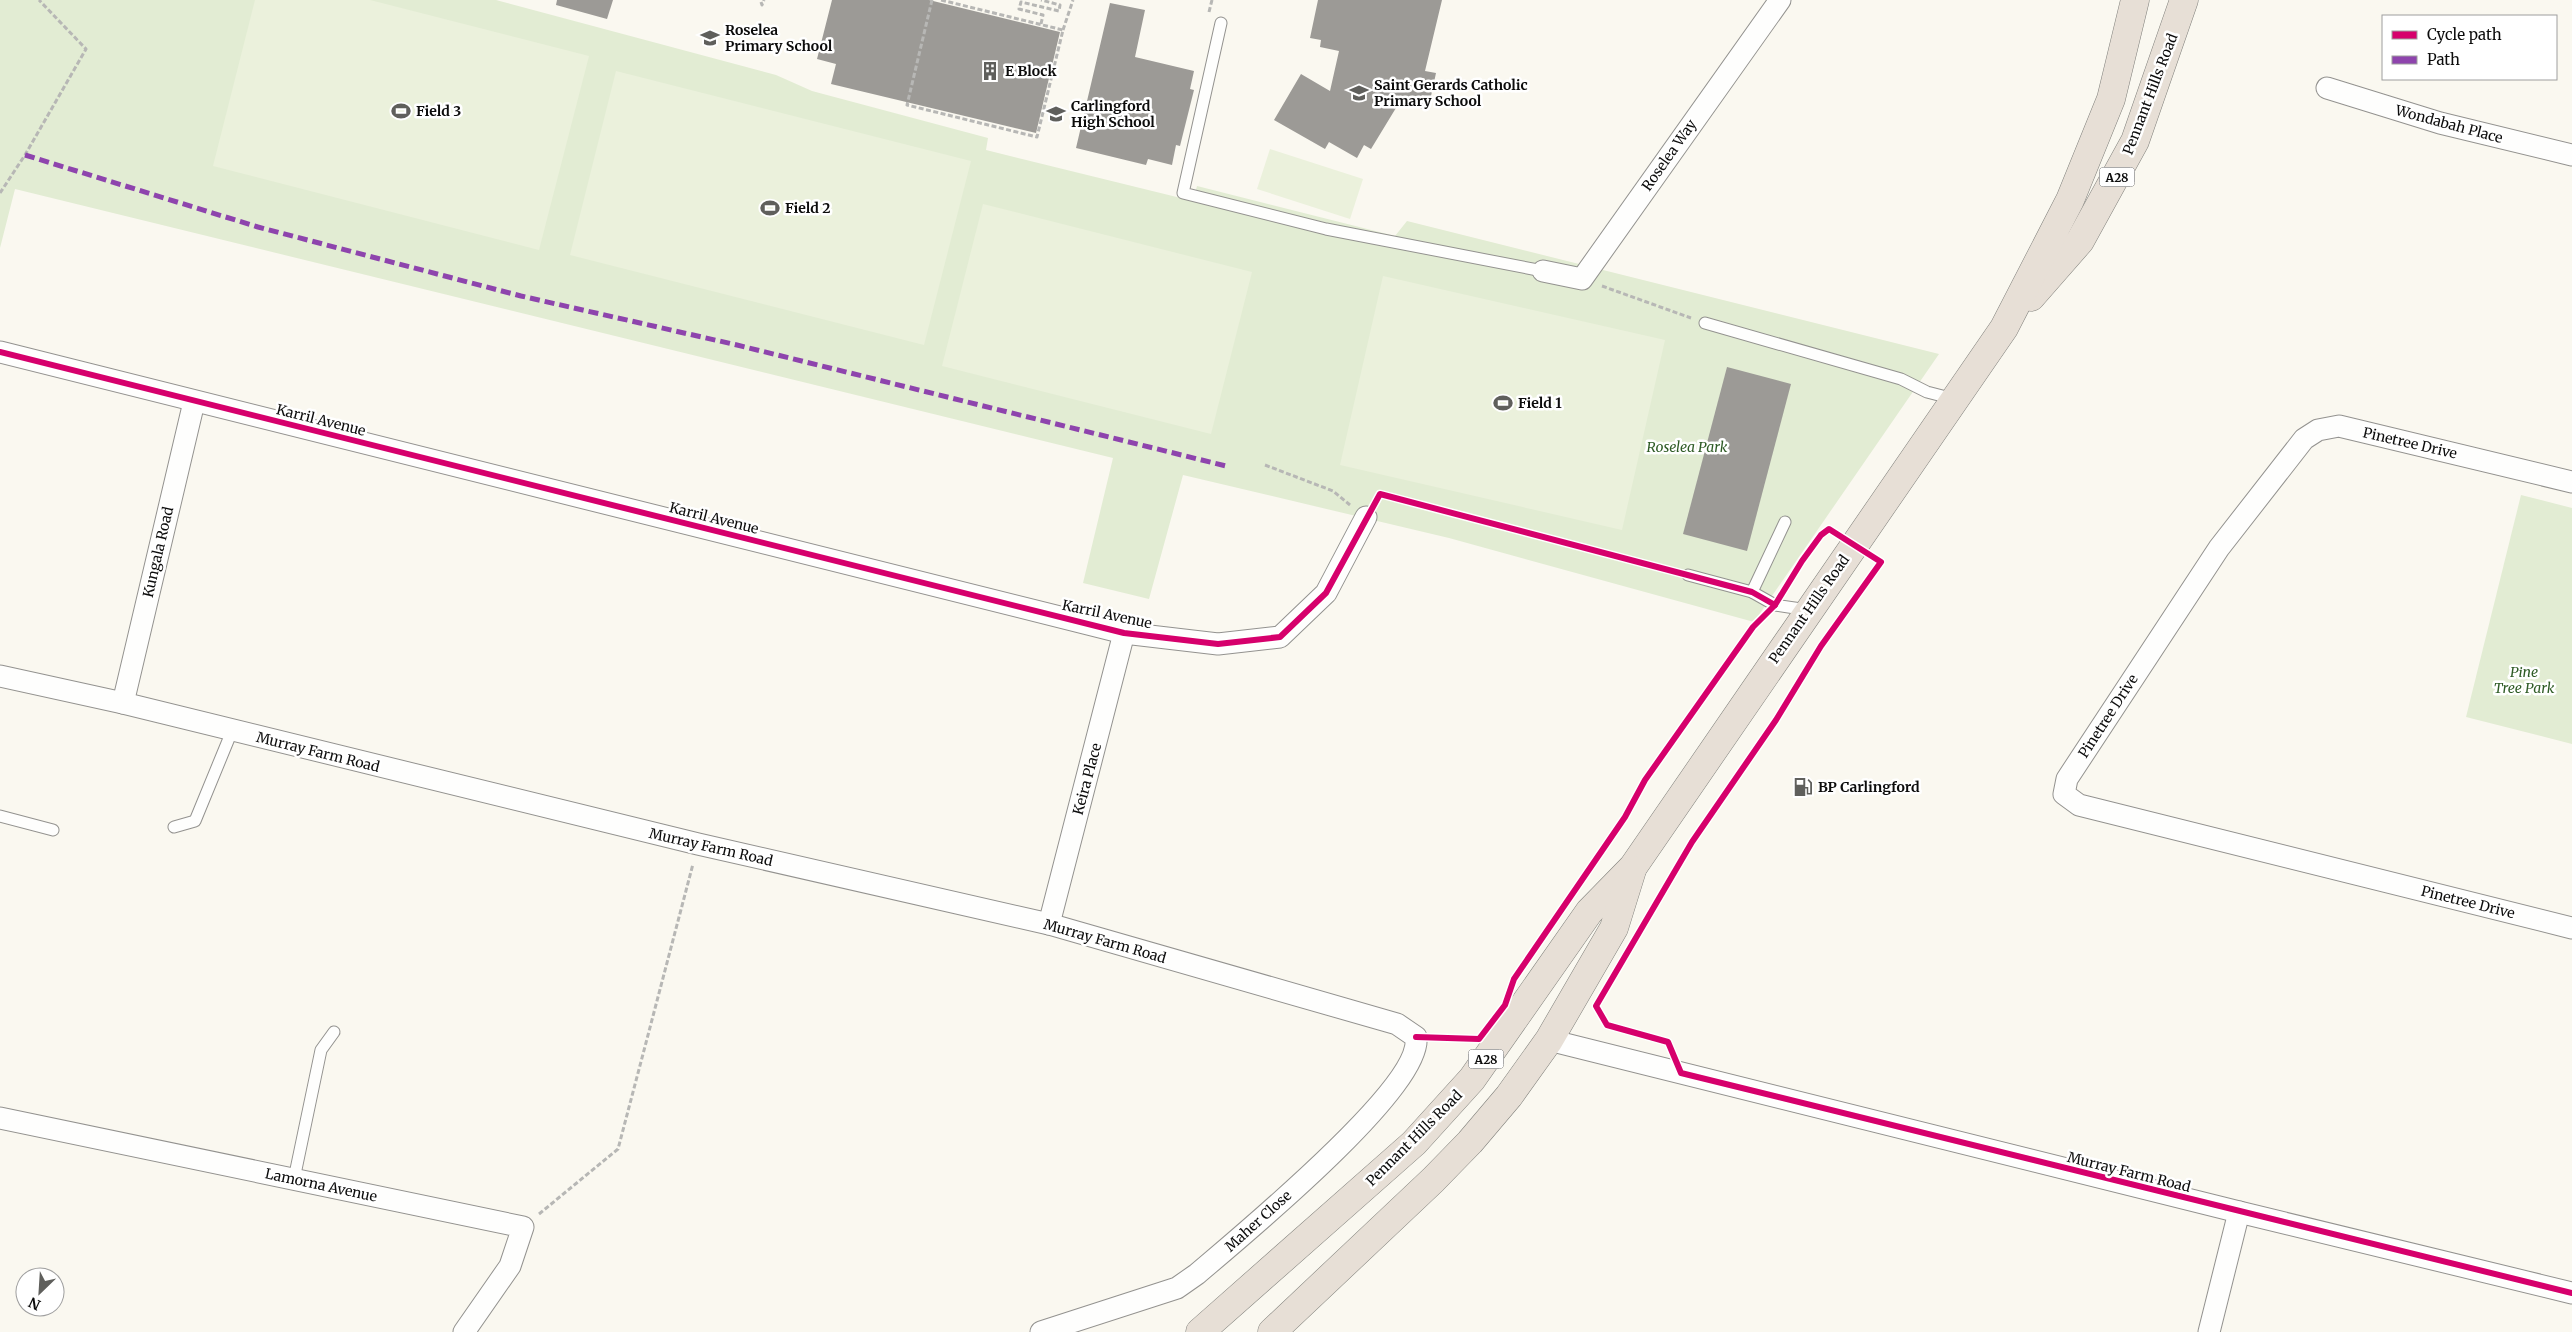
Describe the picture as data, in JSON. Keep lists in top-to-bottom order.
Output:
{
  "streets": {
    "highway": ["Pennant Hills Road", "A28"],
    "street": [
      "Wondabah Place",
      "Roselea Way",
      "Karril Avenue",
      "Pinetree Drive",
      "Kungala Road",
      "Murray Farm Road",
      "Keira Place",
      "Lamorna Avenue",
      "Maher Close"
    ]
  },
  "crossings": [
    ["Pennant Hills Road", "Murray Farm Road"],
    ["Karril Avenue", "Kungala Road"],
    ["Karril Avenue", "Keira Place"],
    ["Kungala Road", "Murray Farm Road"],
    ["Murray Farm Road", "Keira Place"],
    ["Murray Farm Road", "Maher Close"]
  ],
  "parks": ["Roselea Park", "Pine Tree Park"],
  "places": {
    "school or university": ["Roselea Primary School", "Saint Gerards Catholic Primary School", "Carlingford High School"],
    "building": ["E Block"],
    "sports": ["Field 3", "Field 2", "Field 1"],
    "fuel station": ["BP Carlingford"]
  },
  "legend": ["Cycle path", "Path"],
  "north": "bottom left"
}
